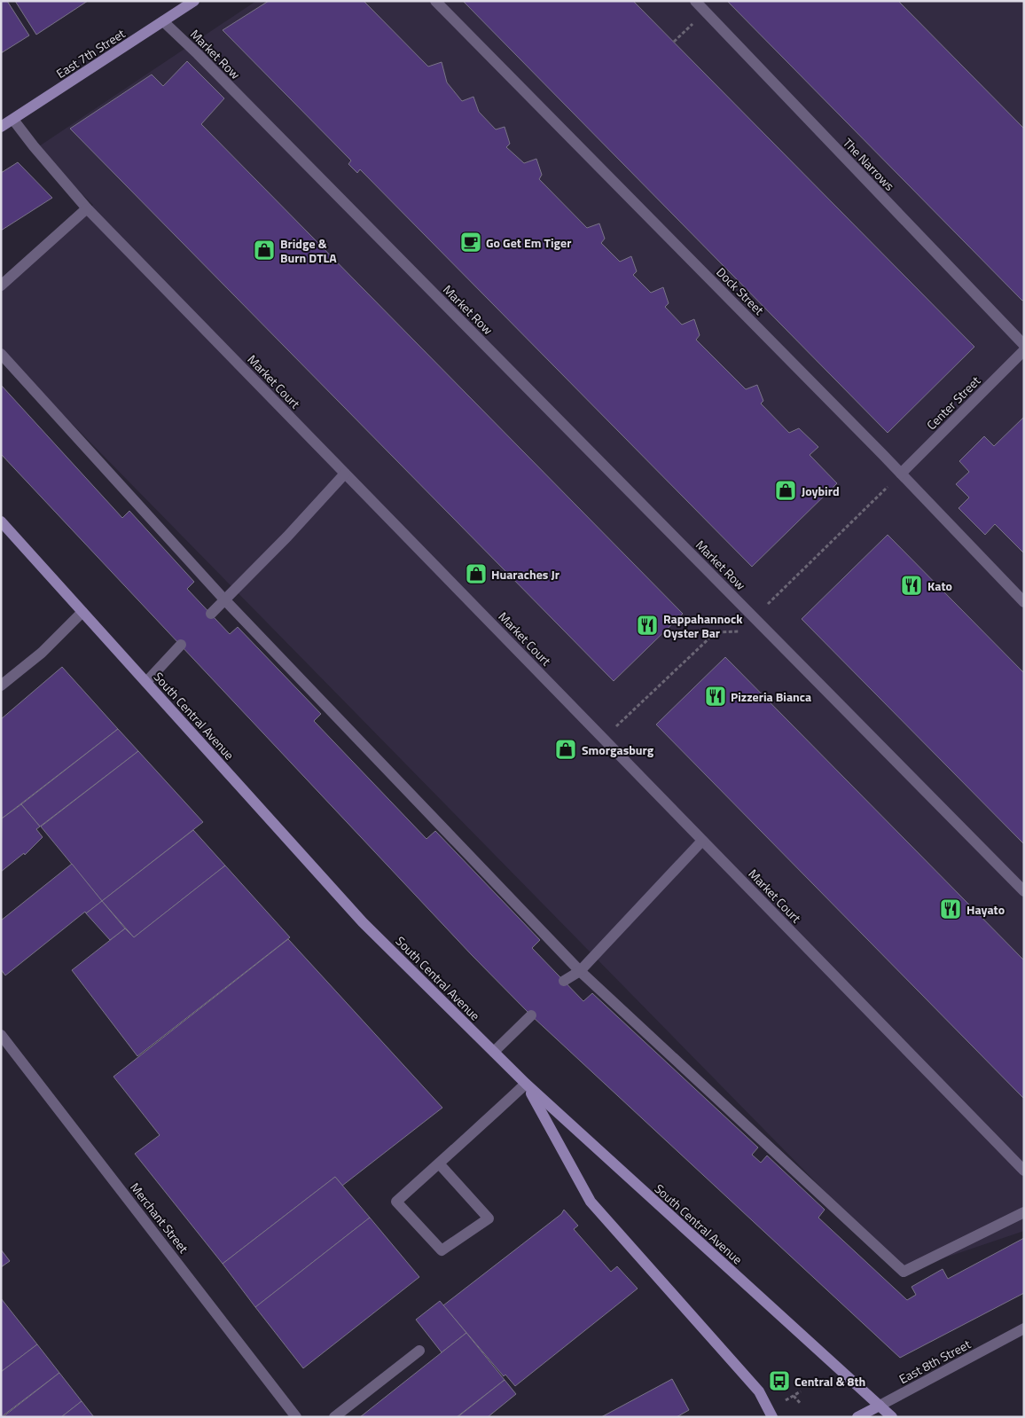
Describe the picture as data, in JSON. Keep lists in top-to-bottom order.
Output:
{
  "streets": {
    "main road": ["East 7th Street", "South Central Avenue", "East 8th Street"],
    "street": [
      "Market Row",
      "The Narrows",
      "Dock Street",
      "Market Court",
      "Center Street",
      "Merchant Street"
    ]
  },
  "crossings": [
    ["East 7th Street", "Market Row"],
    ["East 7th Street", "Market Court"],
    ["Dock Street", "Center Street"],
    ["South Central Avenue", "East 8th Street"]
  ],
  "places": {
    "cafe": ["Go Get Em Tiger"],
    "shop": [
      "Bridge & Burn DTLA",
      "Joybird",
      "Huaraches Jr",
      "Smorgasburg"
    ],
    "restaurant": [
      "Kato",
      "Rappahannock Oyster Bar",
      "Pizzeria Bianca",
      "Hayato"
    ],
    "bus stop": ["Central & 8th"]
  }
}
